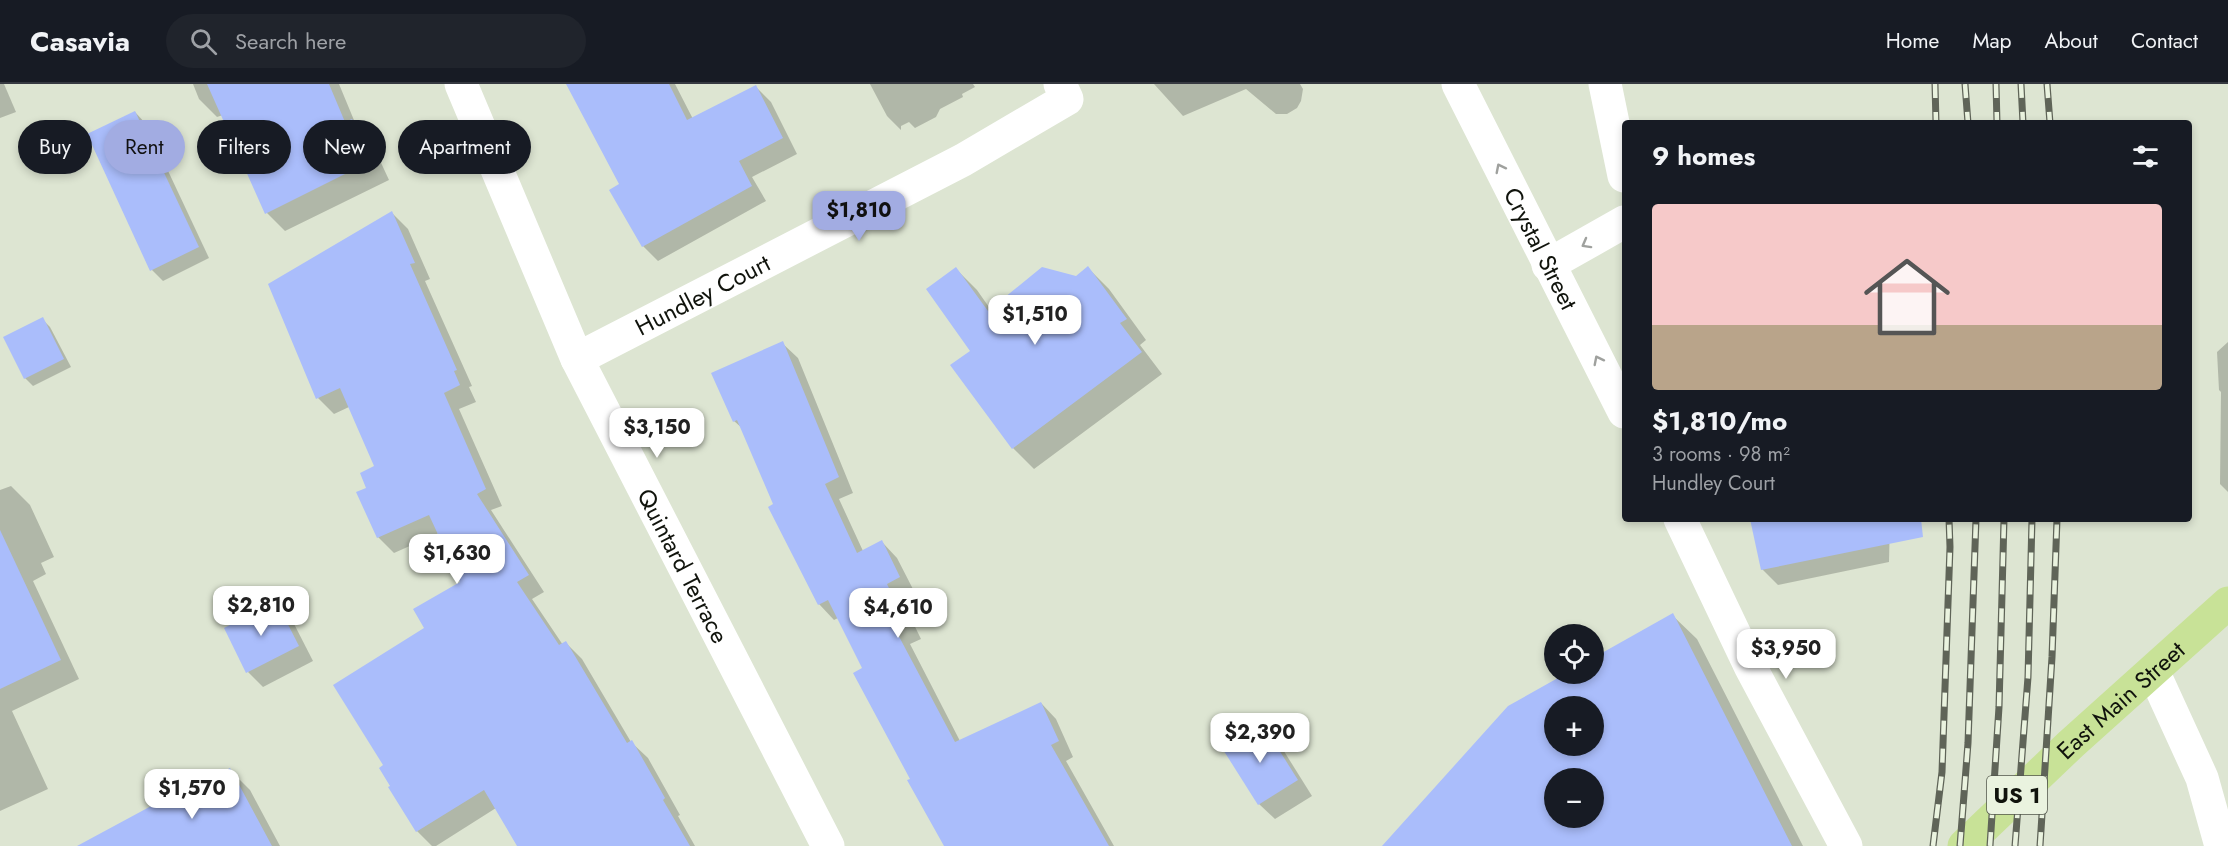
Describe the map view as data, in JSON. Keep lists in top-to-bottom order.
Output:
{
  "streets": {
    "main road": ["East Main Street", "US 1"],
    "street": ["Crystal Street", "Hundley Court", "Quintard Terrace"]
  },
  "crossings": [
    ["Hundley Court", "Quintard Terrace"]
  ],
  "one_way": ["Crystal Street"],
  "page": {
    "header": "Casavia",
    "search": "Search here",
    "nav": [
      "Home",
      "Map",
      "About",
      "Contact"
    ],
    "chip": [
      "Buy",
      "Rent",
      "Filters",
      "New",
      "Apartment"
    ],
    "heading": "9 homes",
    "price": [
      "$1,810",
      "$1,510",
      "$3,150",
      "$1,630",
      "$2,810",
      "$4,610",
      "$3,950",
      "$2,390",
      "$1,570"
    ],
    "list": [
      {
        "name": "$1,810/mo",
        "note": "3 rooms · 98 m² · Hundley Court"
      }
    ],
    "map_buttons": ["+", "−"]
  }
}
